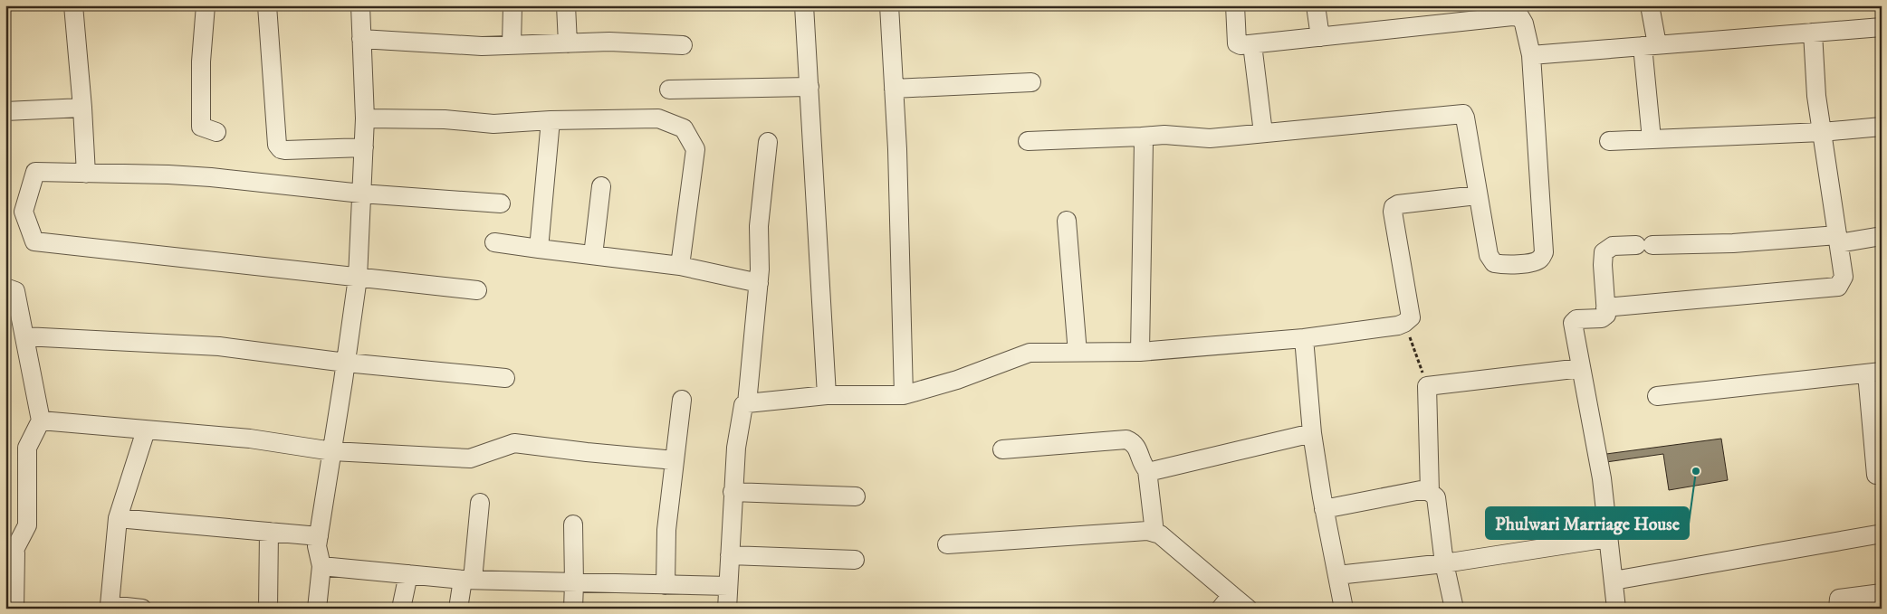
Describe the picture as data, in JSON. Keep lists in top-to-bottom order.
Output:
{
  "places": ["Phulwari Marriage House"]
}
